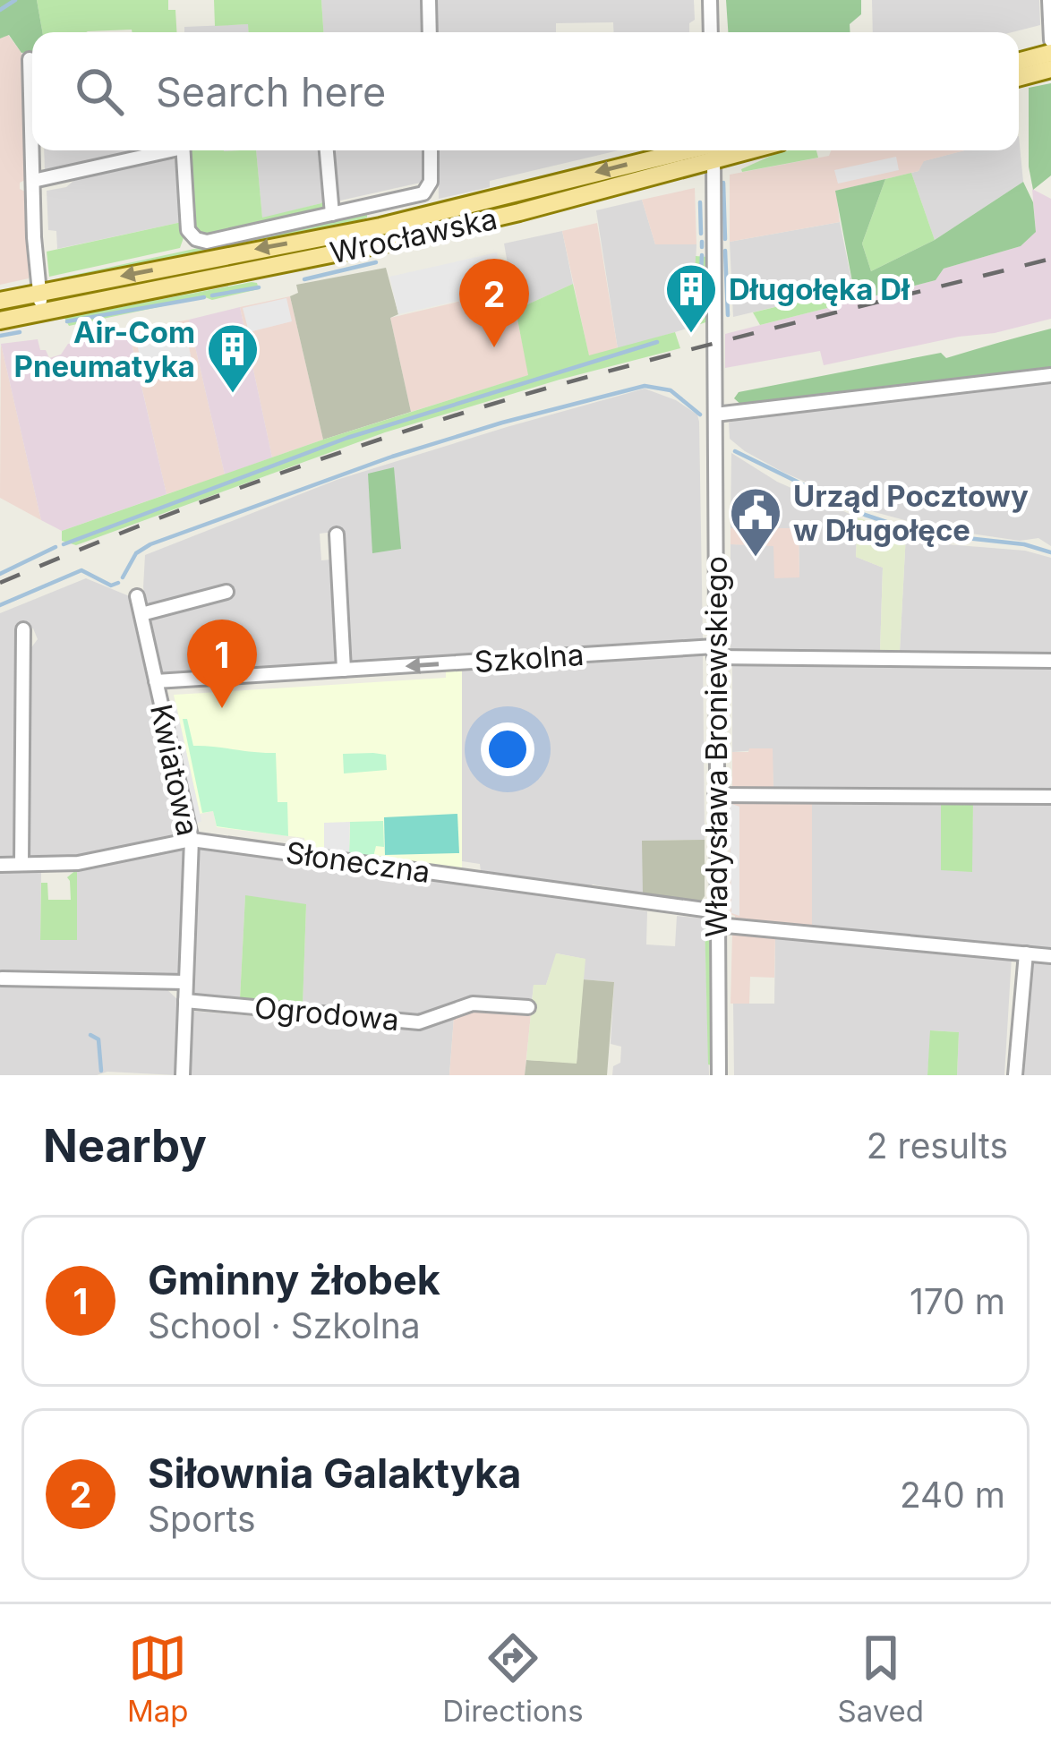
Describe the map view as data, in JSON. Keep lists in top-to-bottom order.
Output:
{
  "streets": {
    "main road": ["Wrocławska"],
    "street": [
      "Szkolna",
      "Władysława Broniewskiego",
      "Kwiatowa",
      "Słoneczna",
      "Ogrodowa"
    ]
  },
  "crossings": [
    ["Szkolna", "Władysława Broniewskiego"],
    ["Szkolna", "Kwiatowa"],
    ["Władysława Broniewskiego", "Słoneczna"],
    ["Kwiatowa", "Słoneczna"],
    ["Kwiatowa", "Ogrodowa"]
  ],
  "one_way": ["Szkolna"],
  "places": {
    "building": ["Długołęka Dł", "Air-Com Pneumatyka"],
    "public building": ["Urząd Pocztowy w Długołęce"]
  },
  "page": {
    "search": "Search here",
    "pins": ["2", "1"],
    "heading": ["Nearby", "2 results"],
    "list": [
      {
        "mark": "1",
        "name": "Gminny żłobek",
        "note": "School · Szkolna",
        "value": "170 m"
      },
      {
        "mark": "2",
        "name": "Siłownia Galaktyka",
        "note": "Sports",
        "value": "240 m"
      }
    ],
    "nav": ["Map", "Directions", "Saved"]
  }
}
